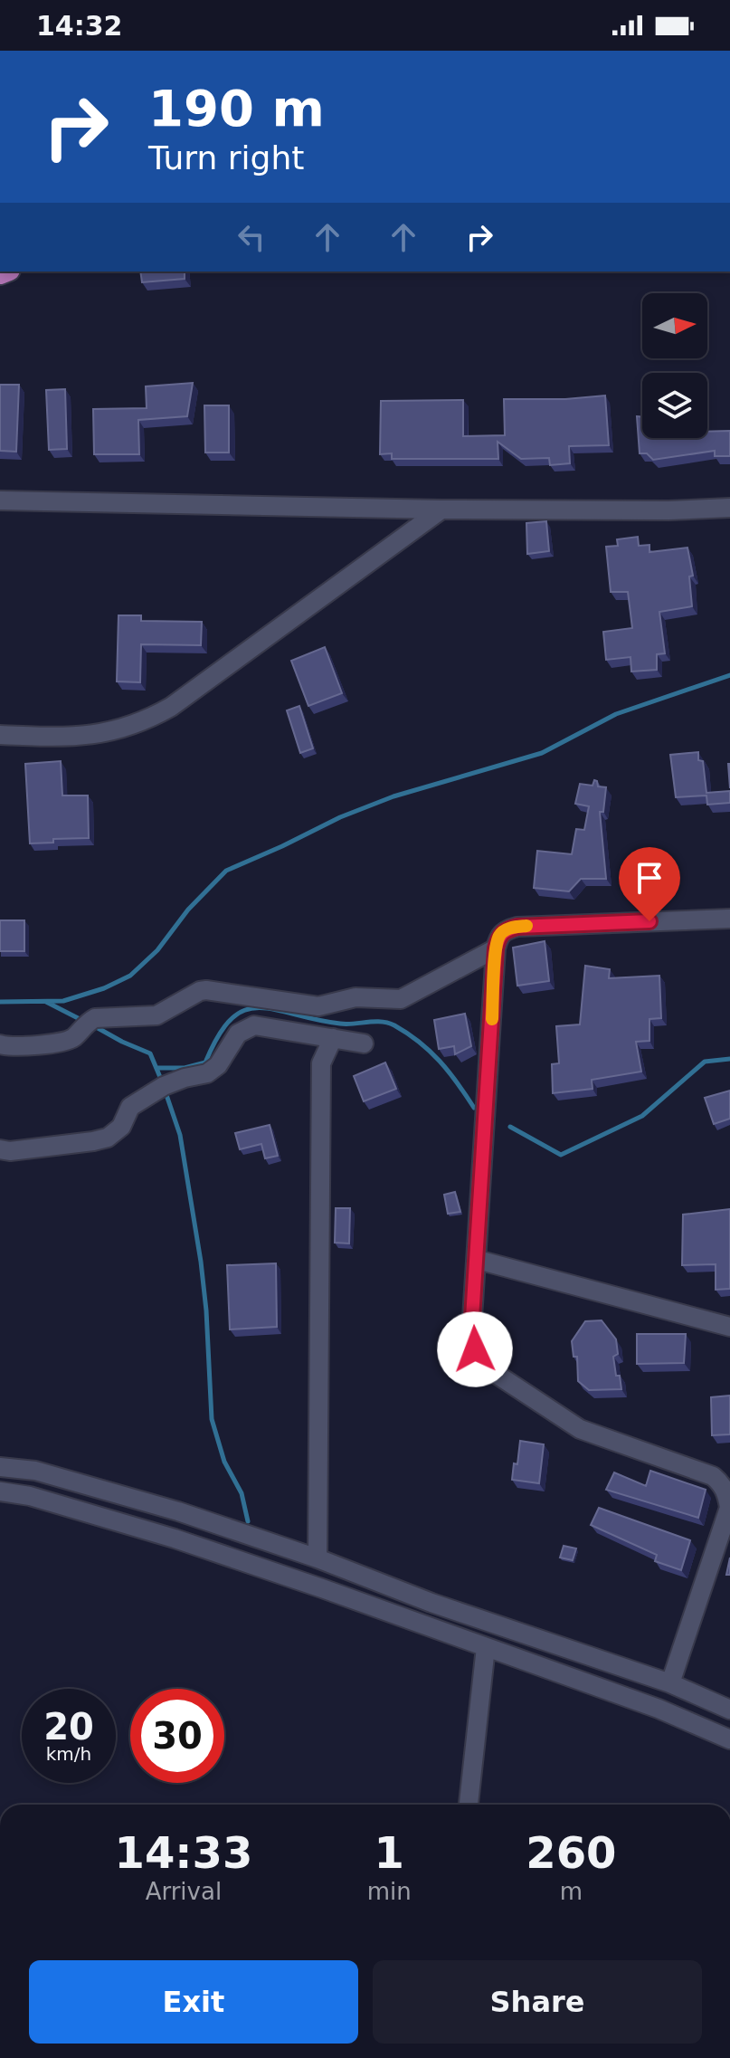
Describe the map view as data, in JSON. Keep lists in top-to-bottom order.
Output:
{
  "north": "right",
  "page": {
    "status": "14:32",
    "turn": ["190 m", "Turn right"],
    "speed": "20 km/h",
    "limit": "30",
    "eta": [
      "14:33",
      "Arrival",
      "1",
      "min",
      "260",
      "m"
    ],
    "buttons": ["Exit", "Share"]
  }
}
